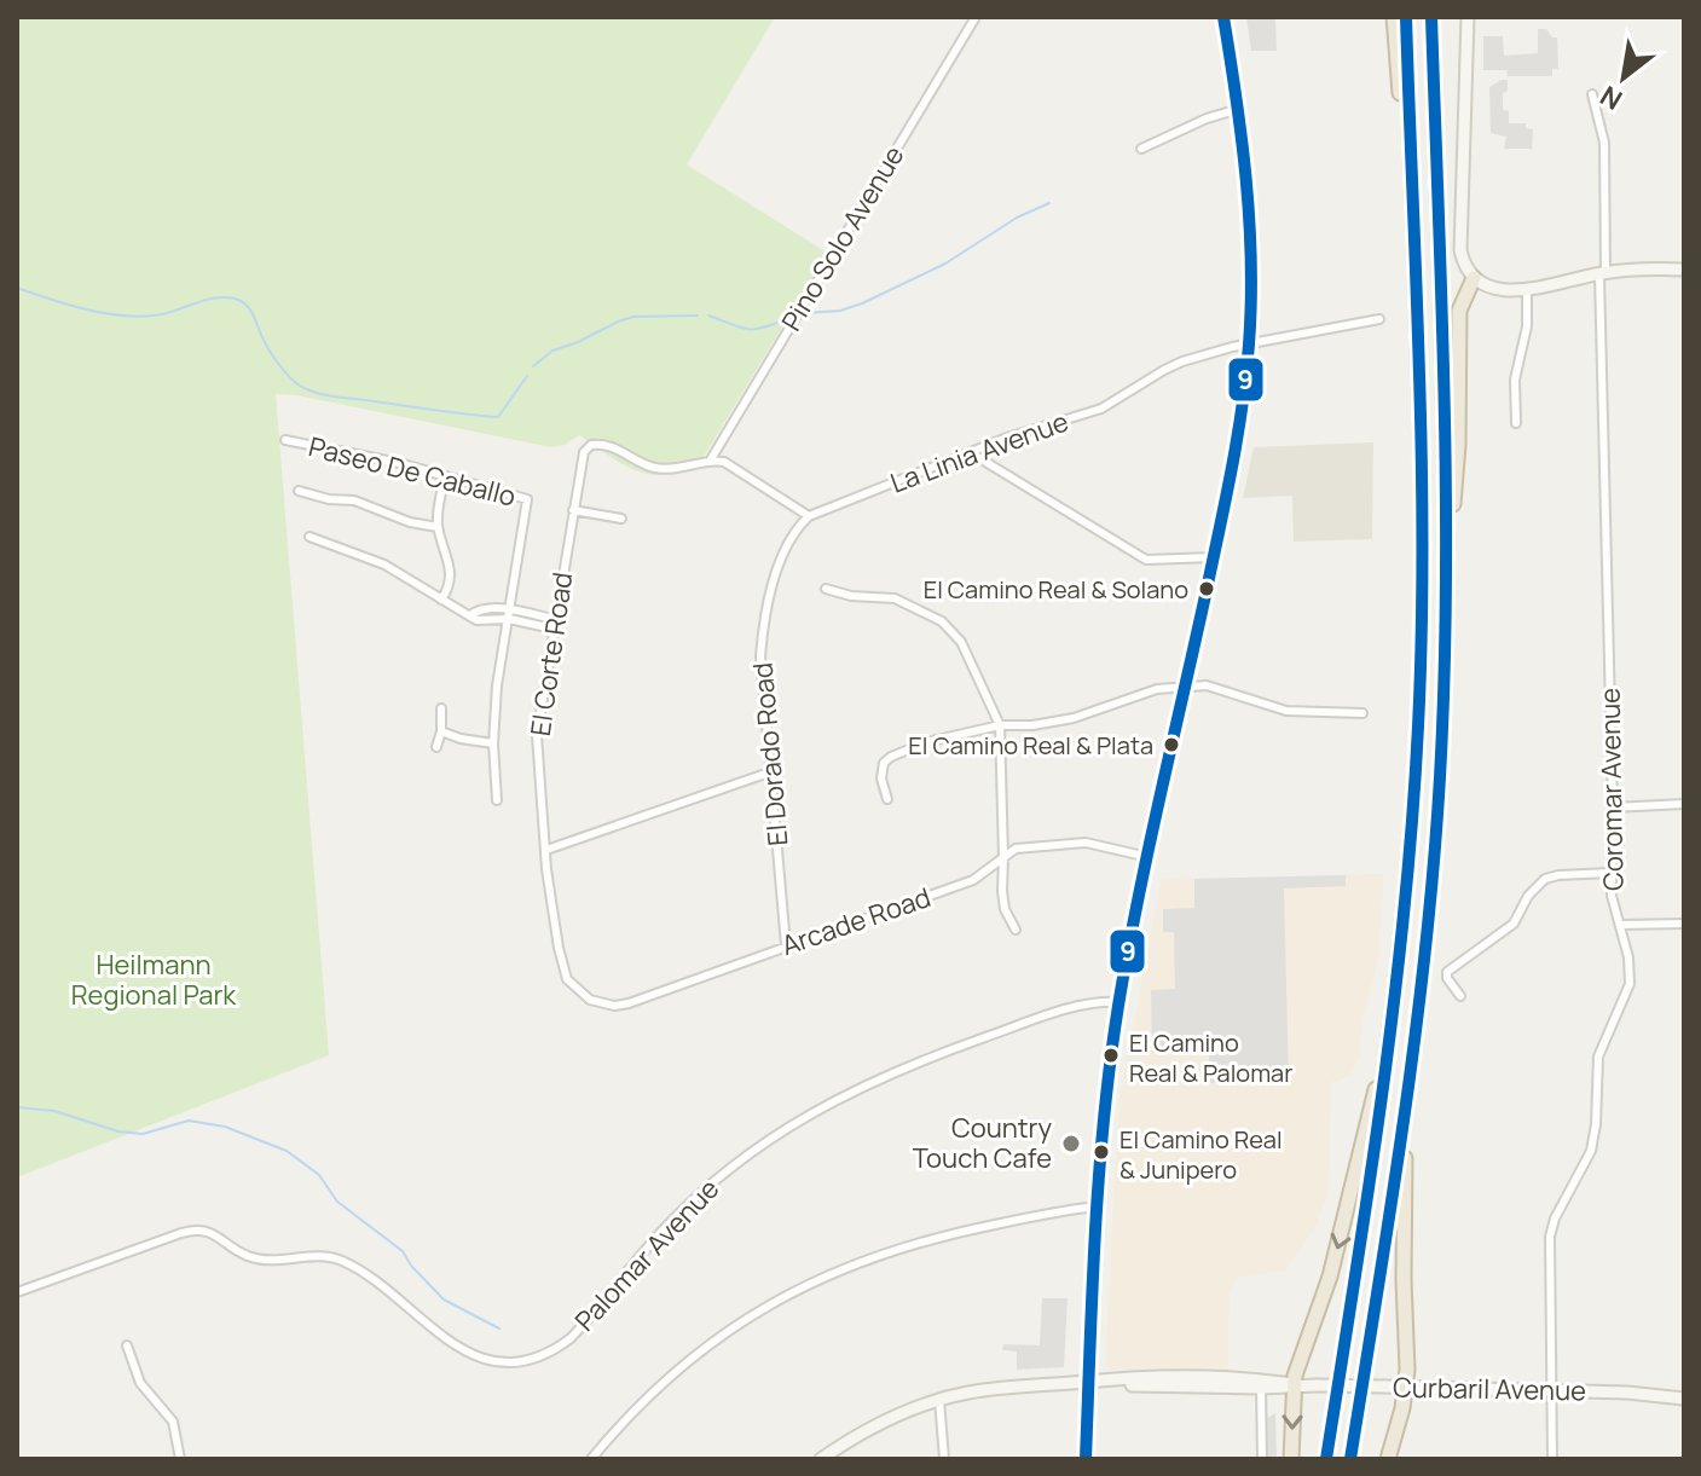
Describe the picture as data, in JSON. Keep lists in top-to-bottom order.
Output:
{
  "streets": {
    "main road": ["Curbaril Avenue"],
    "street": [
      "Pino Solo Avenue",
      "La Linia Avenue",
      "Paseo De Caballo",
      "El Corte Road",
      "El Dorado Road",
      "Coromar Avenue",
      "Arcade Road",
      "Palomar Avenue"
    ]
  },
  "crossings": [
    ["Pino Solo Avenue", "El Corte Road"],
    ["La Linia Avenue", "El Dorado Road"],
    ["El Corte Road", "Arcade Road"],
    ["El Dorado Road", "Arcade Road"],
    ["Coromar Avenue", "Curbaril Avenue"]
  ],
  "parks": ["Heilmann Regional Park"],
  "places": [
    "El Camino Real & Solano",
    "El Camino Real & Plata",
    "El Camino Real & Palomar",
    "Country Touch Cafe",
    "El Camino Real & Junipero"
  ],
  "lines": ["transit line 9"],
  "north": "bottom left"
}
